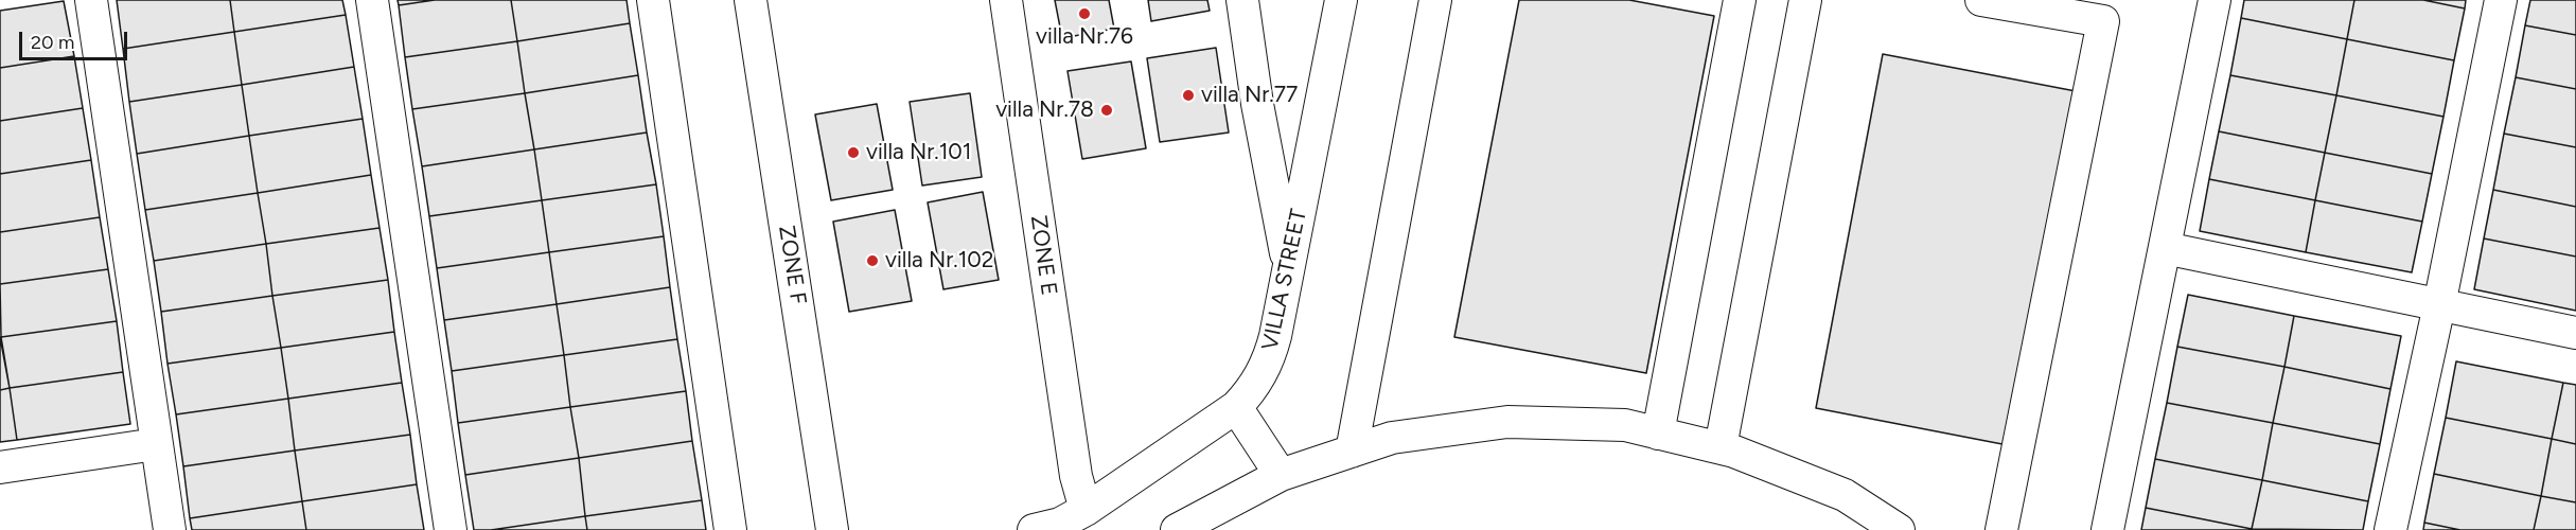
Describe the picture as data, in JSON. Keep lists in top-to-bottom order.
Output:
{
  "streets": {
    "street": ["ZONE E", "ZONE F", "VILLA STREET"]
  },
  "crossings": [
    ["ZONE E", "VILLA STREET"]
  ],
  "places": [
    "villa Nr.76",
    "villa Nr.77",
    "villa Nr.78",
    "villa Nr.101",
    "villa Nr.102"
  ],
  "scale_bar": "20 m"
}
